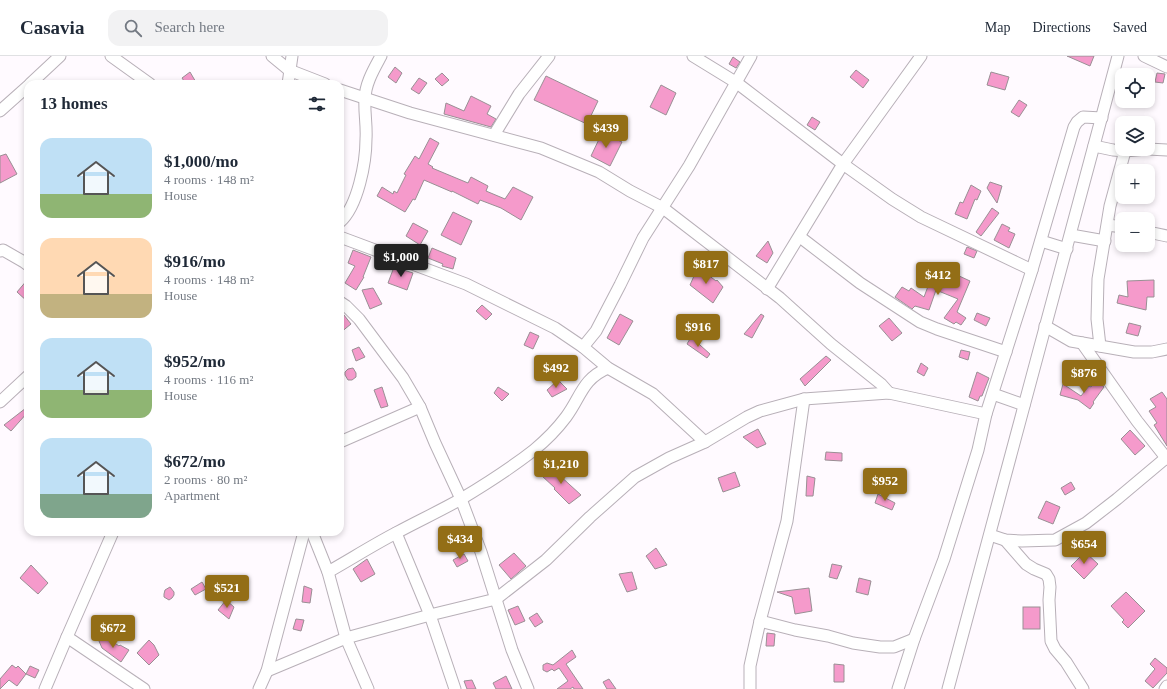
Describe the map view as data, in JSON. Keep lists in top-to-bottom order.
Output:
{
  "page": {
    "header": "Casavia",
    "search": "Search here",
    "nav": ["Map", "Directions", "Saved"],
    "map_buttons": ["+", "−"],
    "heading": "13 homes",
    "price": [
      "$439",
      "$1,000",
      "$817",
      "$412",
      "$916",
      "$492",
      "$876",
      "$1,210",
      "$952",
      "$434",
      "$654",
      "$521",
      "$672"
    ],
    "list": [
      {
        "name": "$1,000/mo",
        "note": "4 rooms · 148 m² · House"
      },
      {
        "name": "$916/mo",
        "note": "4 rooms · 148 m² · House"
      },
      {
        "name": "$952/mo",
        "note": "4 rooms · 116 m² · House"
      },
      {
        "name": "$672/mo",
        "note": "2 rooms · 80 m² · Apartment"
      }
    ]
  }
}
